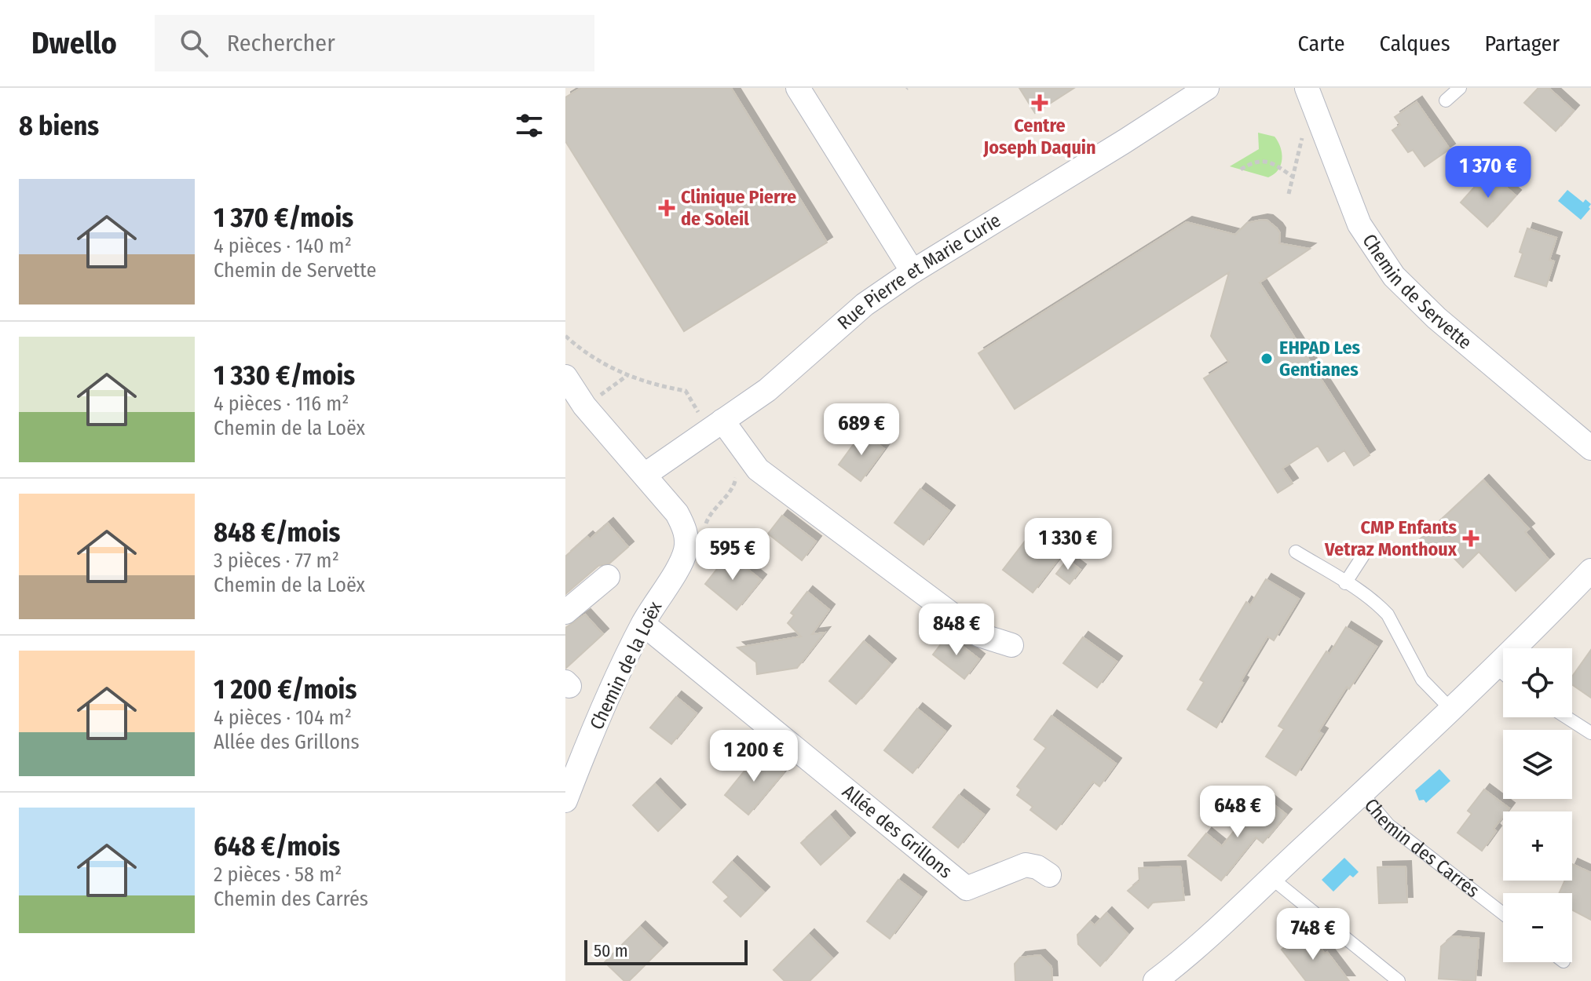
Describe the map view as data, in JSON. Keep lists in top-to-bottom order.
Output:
{
  "streets": {
    "street": [
      "Rue Pierre et Marie Curie",
      "Chemin de Servette",
      "Chemin de la Loëx",
      "Allée des Grillons",
      "Chemin des Carrés"
    ]
  },
  "crossings": [
    ["Rue Pierre et Marie Curie", "Chemin de la Loëx"],
    ["Chemin de la Loëx", "Allée des Grillons"]
  ],
  "places": {
    "health": ["Centre Joseph Daquin", "Clinique Pierre de Soleil", "CMP Enfants Vetraz Monthoux"],
    "other": ["EHPAD Les Gentianes"]
  },
  "scale_bar": "50 m",
  "page": {
    "header": "Dwello",
    "search": "Rechercher",
    "nav": ["Carte", "Calques", "Partager"],
    "heading": "8 biens",
    "price": [
      "1 370 €",
      "689 €",
      "1 330 €",
      "595 €",
      "848 €",
      "1 200 €",
      "648 €",
      "748 €"
    ],
    "list": [
      {
        "name": "1 370 €/mois",
        "note": "4 pièces · 140 m² · Chemin de Servette"
      },
      {
        "name": "1 330 €/mois",
        "note": "4 pièces · 116 m² · Chemin de la Loëx"
      },
      {
        "name": "848 €/mois",
        "note": "3 pièces · 77 m² · Chemin de la Loëx"
      },
      {
        "name": "1 200 €/mois",
        "note": "4 pièces · 104 m² · Allée des Grillons"
      },
      {
        "name": "648 €/mois",
        "note": "2 pièces · 58 m² · Chemin des Carrés"
      }
    ],
    "map_buttons": ["+", "−"],
    "scale": "50 m"
  }
}
